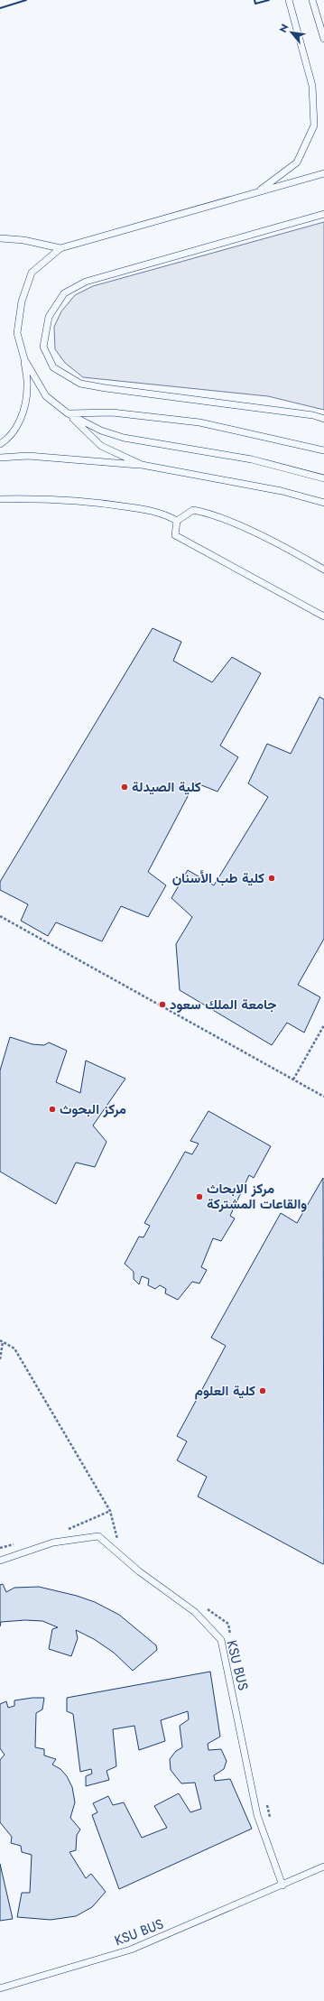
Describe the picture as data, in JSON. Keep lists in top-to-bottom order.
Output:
{
  "streets": {
    "lane": ["KSU BUS"]
  },
  "places": [
    "كلية الصيدلة",
    "كلية طب الأسنان",
    "جامعة الملك سعود",
    "مركز البحوث",
    "مركز الابحاث والقاعات المشتركة",
    "كلية العلوم"
  ],
  "north": "top left"
}
